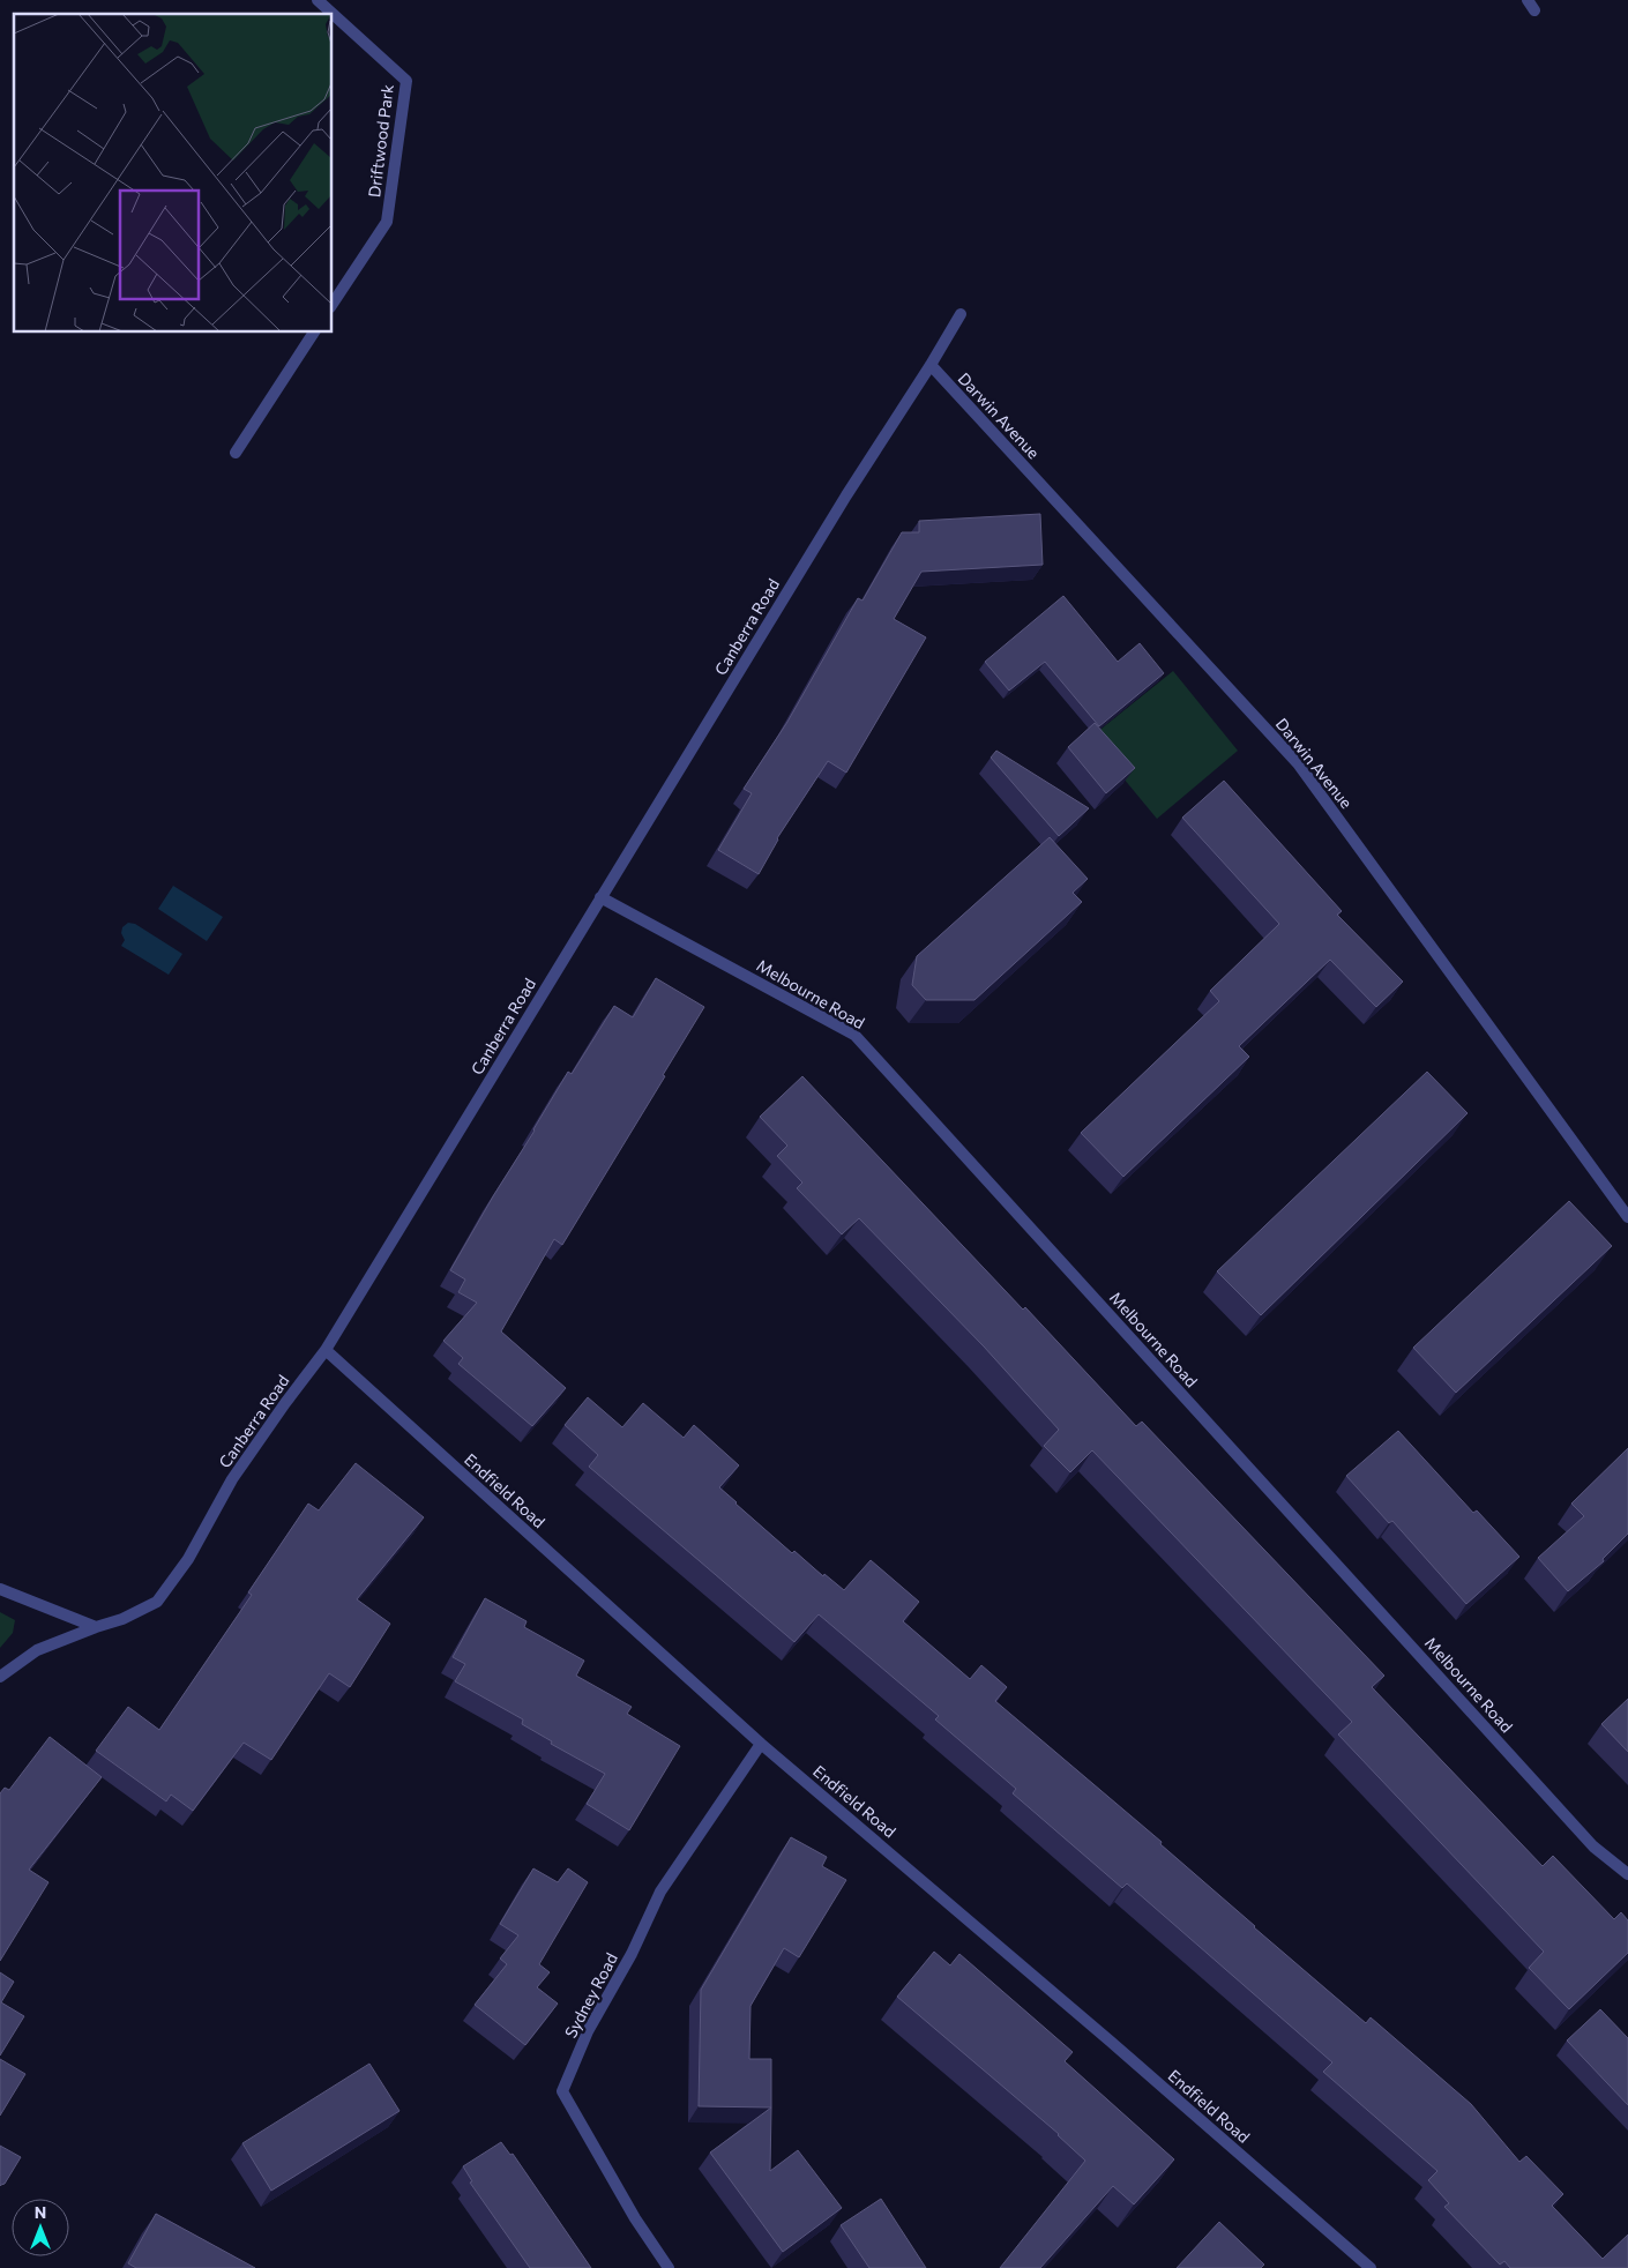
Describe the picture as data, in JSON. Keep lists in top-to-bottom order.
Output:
{
  "streets": {
    "street": [
      "Driftwood Park",
      "Darwin Avenue",
      "Canberra Road",
      "Melbourne Road",
      "Endfield Road",
      "Sydney Road"
    ]
  },
  "crossings": [
    ["Darwin Avenue", "Canberra Road"],
    ["Canberra Road", "Melbourne Road"],
    ["Canberra Road", "Endfield Road"],
    ["Endfield Road", "Sydney Road"]
  ],
  "north": "top"
}
